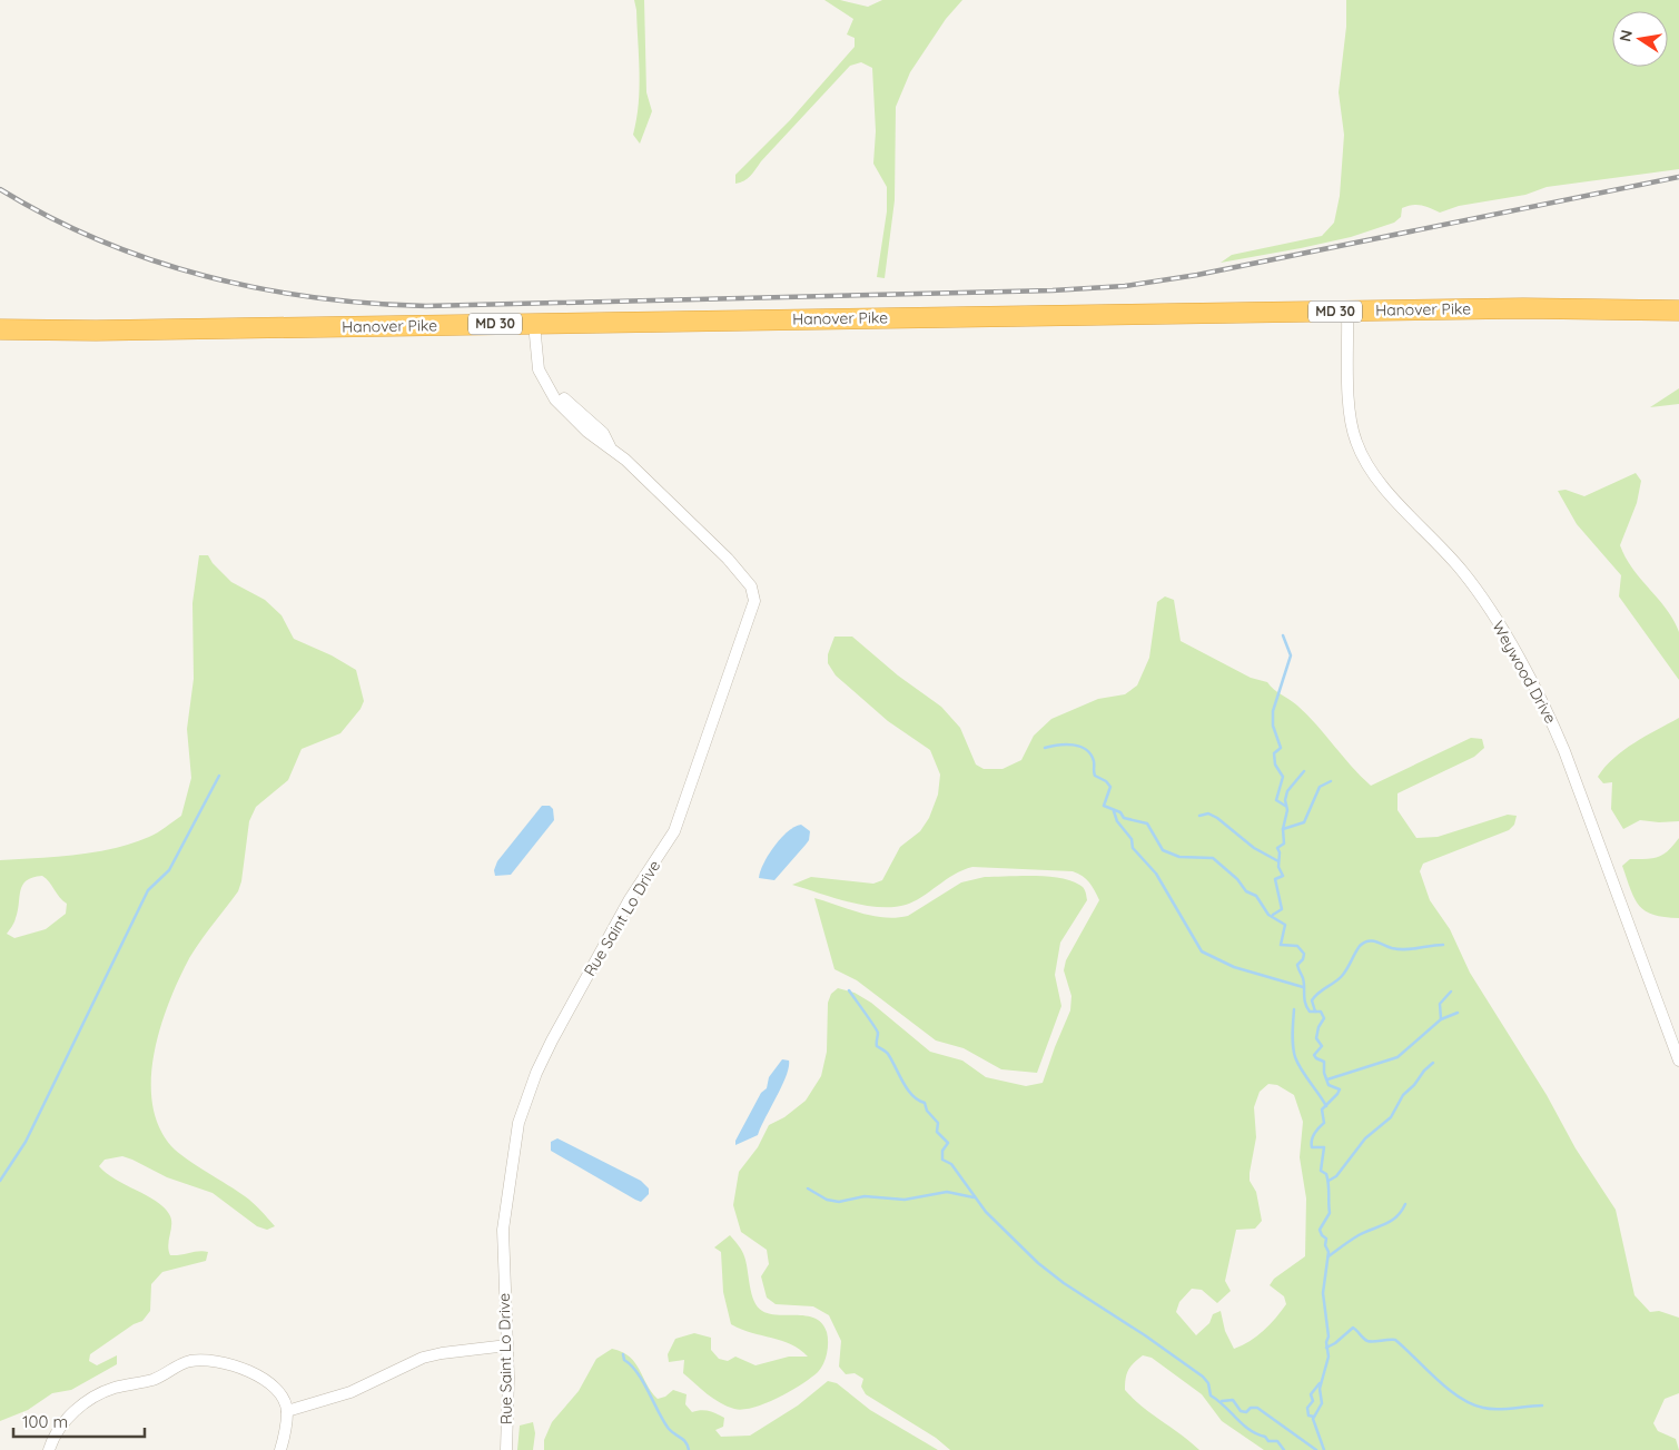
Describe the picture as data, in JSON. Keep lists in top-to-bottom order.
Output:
{
  "streets": {
    "highway": ["Hanover Pike", "MD 30"],
    "street": ["Weywood Drive", "Rue Saint Lo Drive"]
  },
  "crossings": [
    ["Hanover Pike", "Weywood Drive"],
    ["Hanover Pike", "Rue Saint Lo Drive"]
  ],
  "scale_bar": "100 m",
  "north": "left"
}
